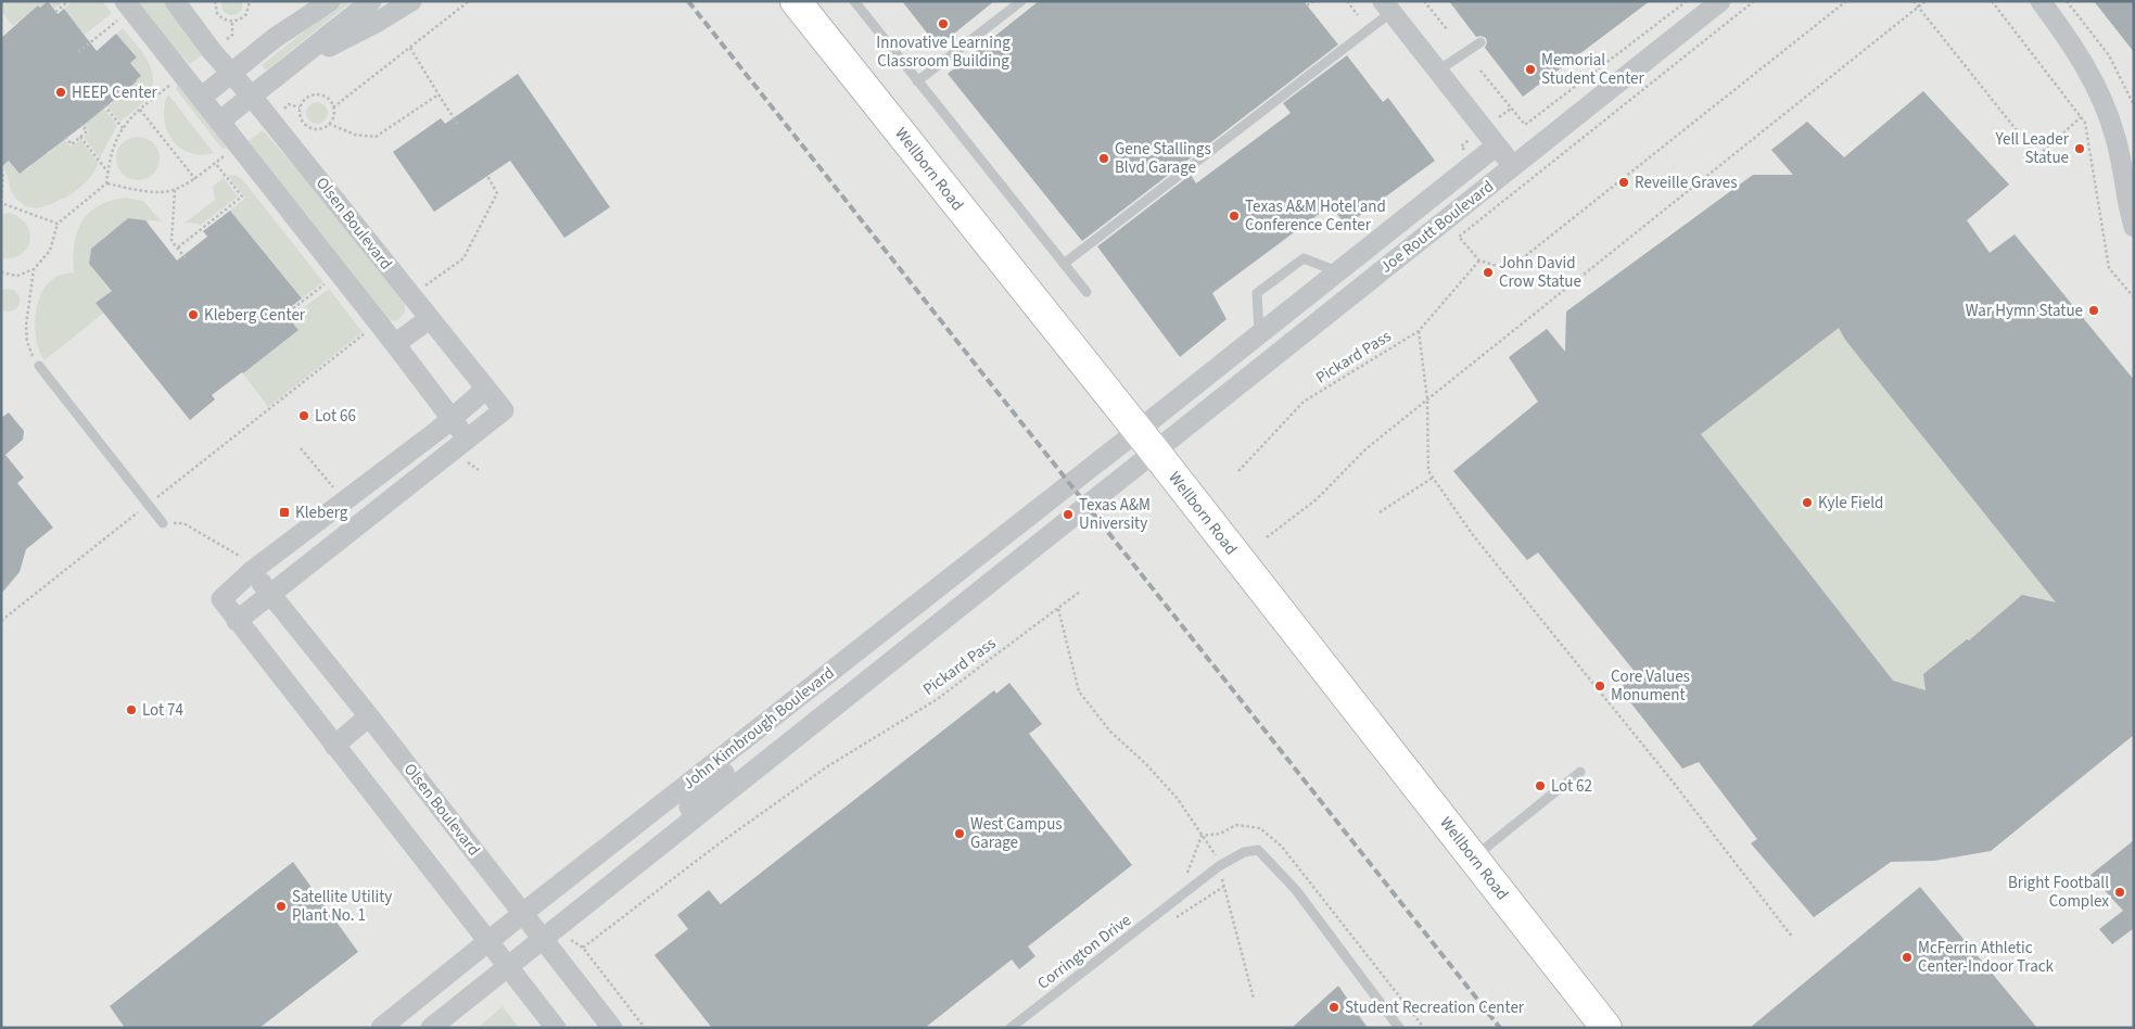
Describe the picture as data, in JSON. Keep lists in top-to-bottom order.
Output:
{
  "streets": {
    "main road": ["Wellborn Road"],
    "street": ["Olsen Boulevard", "Joe Routt Boulevard", "John Kimbrough Boulevard"],
    "lane": ["Corrington Drive"],
    "path": ["Pickard Pass"]
  },
  "crossings": [
    ["Wellborn Road", "Joe Routt Boulevard"],
    ["Wellborn Road", "John Kimbrough Boulevard"],
    ["Olsen Boulevard", "John Kimbrough Boulevard"],
    ["Joe Routt Boulevard", "John Kimbrough Boulevard"]
  ],
  "places": {
    "other": [
      "Innovative Learning Classroom Building",
      "Memorial Student Center",
      "HEEP Center",
      "Yell Leader Statue",
      "Gene Stallings Blvd Garage",
      "Reveille Graves",
      "Texas A&M Hotel and Conference Center",
      "John David Crow Statue",
      "War Hymn Statue",
      "Kleberg Center",
      "Lot 66",
      "Kyle Field",
      "Texas A&M University",
      "Core Values Monument",
      "Lot 74",
      "Lot 62",
      "West Campus Garage",
      "Bright Football Complex",
      "Satellite Utility Plant No. 1",
      "McFerrin Athletic Center-Indoor Track",
      "Student Recreation Center"
    ],
    "transit": ["Kleberg"]
  }
}
